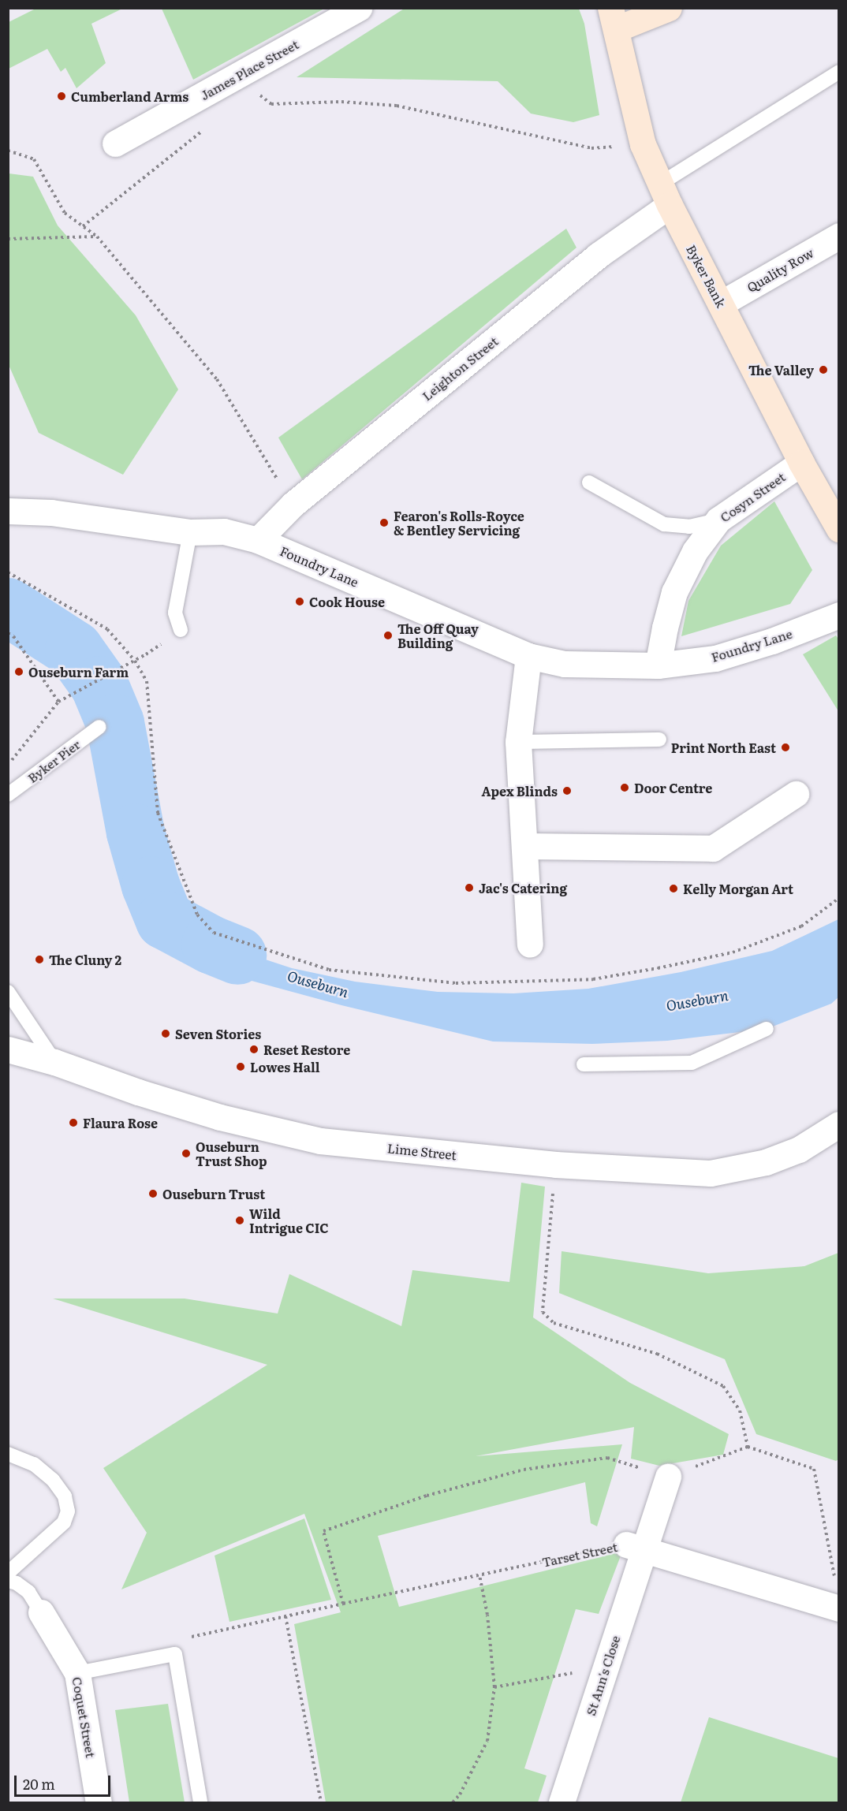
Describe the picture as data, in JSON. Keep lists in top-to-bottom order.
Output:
{
  "streets": {
    "main road": ["Byker Bank"],
    "street": [
      "James Place Street",
      "Quality Row",
      "Leighton Street",
      "Cosyn Street",
      "Foundry Lane",
      "Lime Street",
      "St Ann's Close",
      "Coquet Street"
    ],
    "lane": ["Byker Pier"],
    "path": ["Tarset Street"]
  },
  "crossings": [
    ["Quality Row", "Byker Bank"],
    ["Byker Bank", "Leighton Street"],
    ["Byker Bank", "Cosyn Street"],
    ["Leighton Street", "Foundry Lane"],
    ["Cosyn Street", "Foundry Lane"],
    ["Tarset Street", "St Ann's Close"]
  ],
  "water": ["Ouseburn"],
  "places": [
    "Cumberland Arms",
    "The Valley",
    "Fearon's Rolls-Royce & Bentley Servicing",
    "Cook House",
    "The Off Quay Building",
    "Ouseburn Farm",
    "Print North East",
    "Door Centre",
    "Apex Blinds",
    "Jac's Catering",
    "Kelly Morgan Art",
    "The Cluny 2",
    "Seven Stories",
    "Reset Restore",
    "Lowes Hall",
    "Flaura Rose",
    "Ouseburn Trust Shop",
    "Ouseburn Trust",
    "Wild Intrigue CIC"
  ],
  "scale_bar": "20 m"
}
